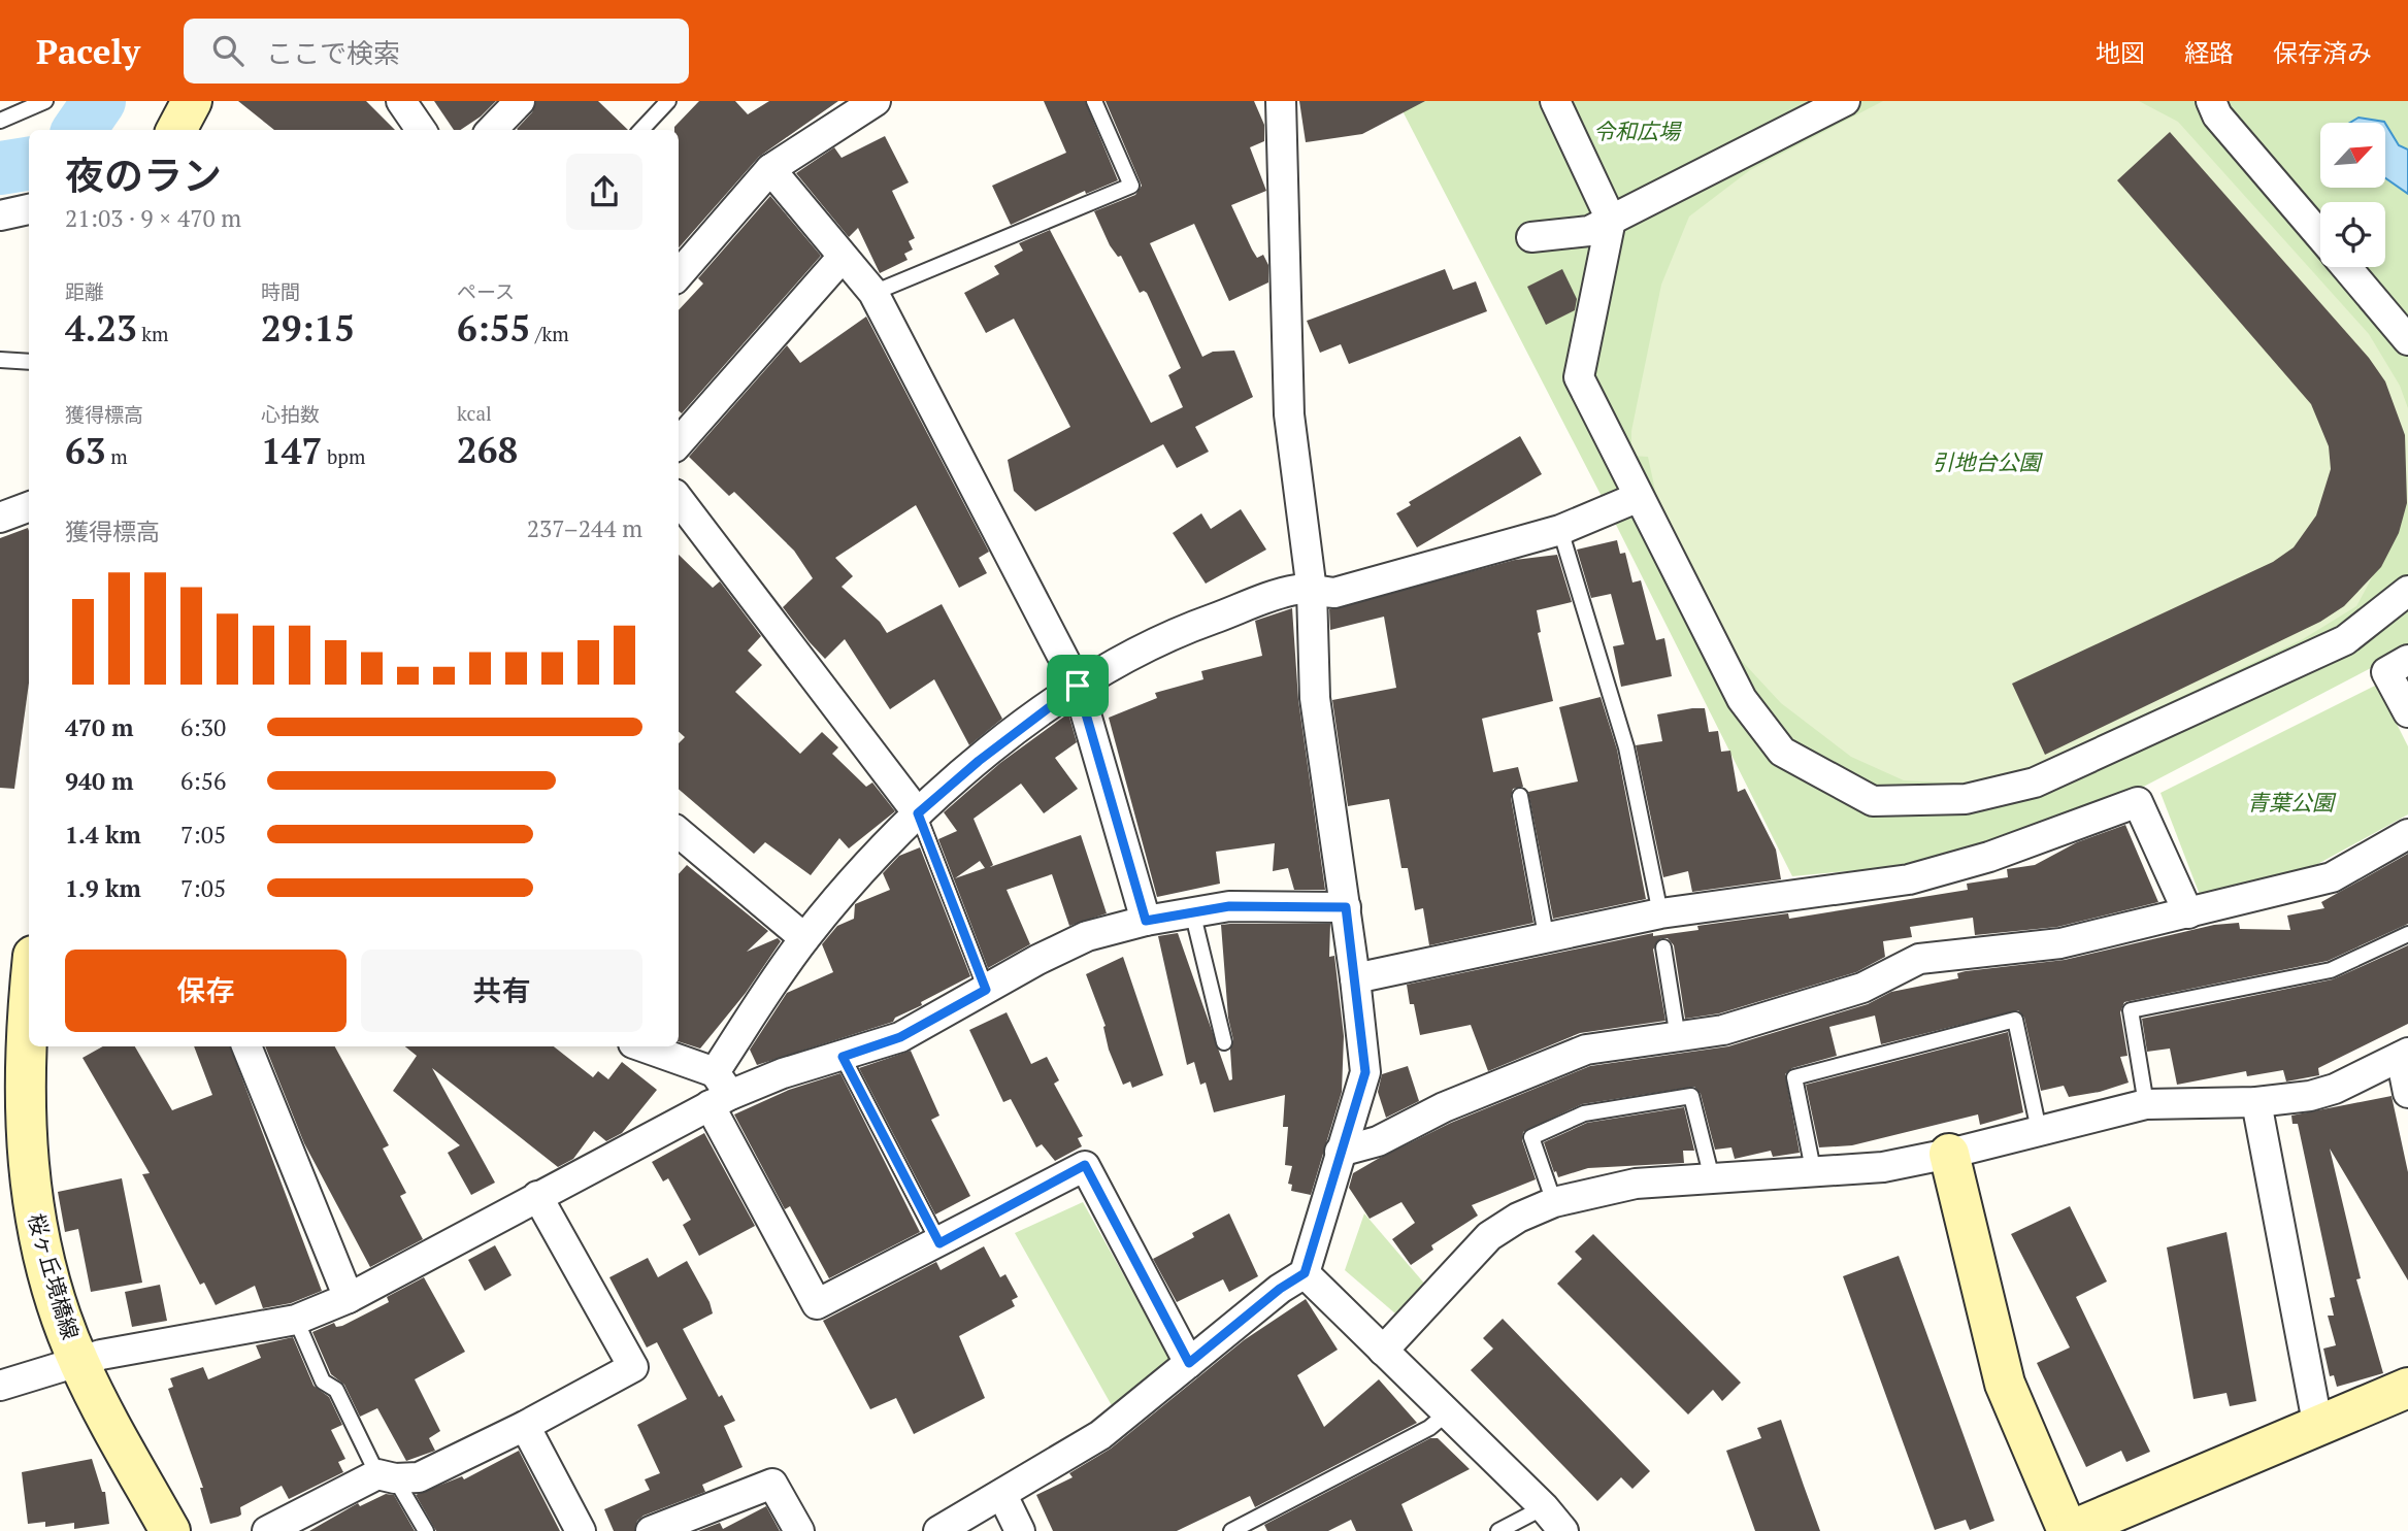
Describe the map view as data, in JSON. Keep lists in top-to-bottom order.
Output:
{
  "streets": {
    "street": ["桜ヶ丘境橋線"]
  },
  "parks": ["令和広場", "引地台公園", "青葉公園"],
  "north": "top right",
  "page": {
    "header": "Pacely",
    "search": "ここで検索",
    "nav": ["地図", "経路", "保存済み"],
    "heading": ["夜のラン", "21:03 · 9 × 470 m"],
    "stats": [
      ["距離", "4.23 km"],
      ["時間", "29:15"],
      ["ペース", "6:55 /km"],
      ["獲得標高", "63 m"],
      ["心拍数", "147 bpm"],
      ["kcal", "268"]
    ],
    "chart": ["獲得標高", "237–244 m"],
    "list": [
      {
        "name": "470 m",
        "note": "6:30"
      },
      {
        "name": "940 m",
        "note": "6:56"
      },
      {
        "name": "1.4 km",
        "note": "7:05"
      },
      {
        "name": "1.9 km",
        "note": "7:05"
      }
    ],
    "buttons": ["保存", "共有"]
  }
}
